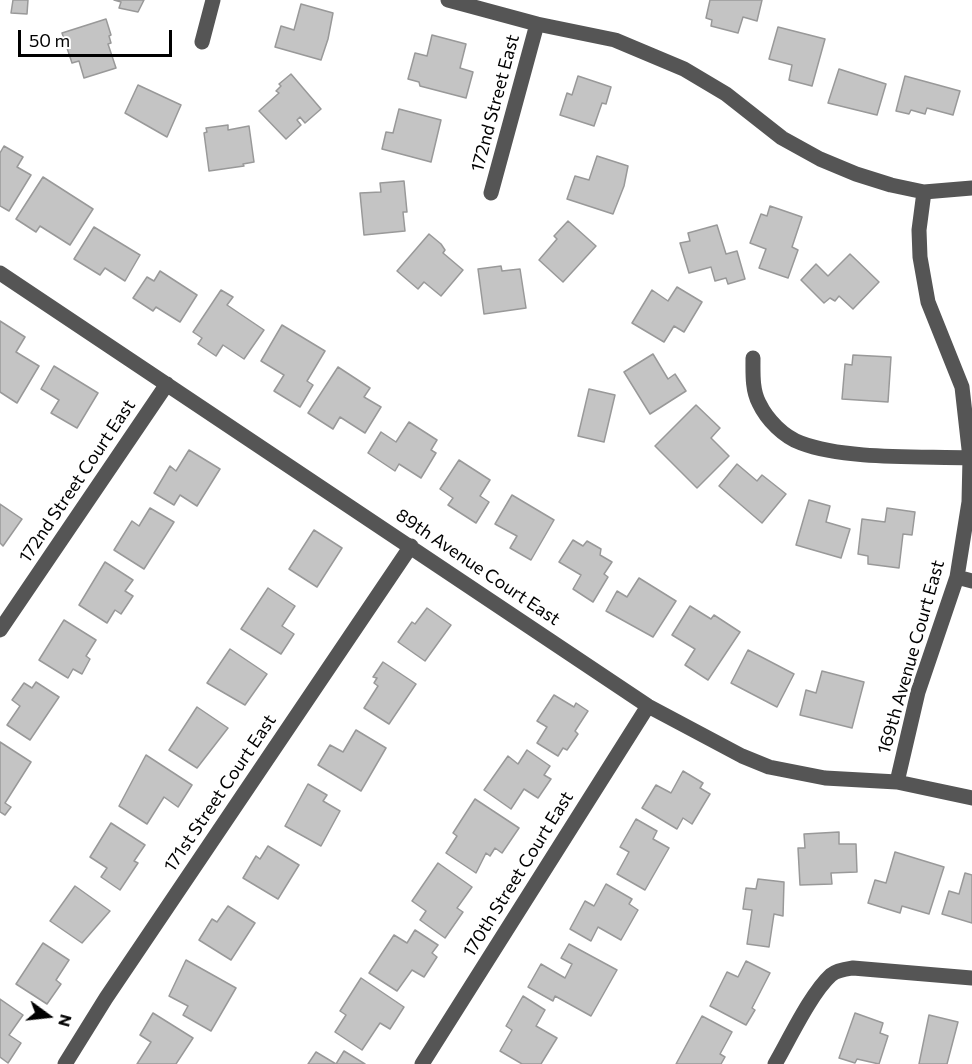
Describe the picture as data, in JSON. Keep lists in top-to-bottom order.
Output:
{
  "streets": {
    "street": [
      "172nd Street East",
      "172nd Street Court East",
      "89th Avenue Court East",
      "169th Avenue Court East",
      "171st Street Court East",
      "170th Street Court East"
    ]
  },
  "crossings": [
    ["172nd Street Court East", "89th Avenue Court East"],
    ["89th Avenue Court East", "169th Avenue Court East"],
    ["89th Avenue Court East", "171st Street Court East"],
    ["89th Avenue Court East", "170th Street Court East"]
  ],
  "scale_bar": "50 m",
  "north": "right"
}
